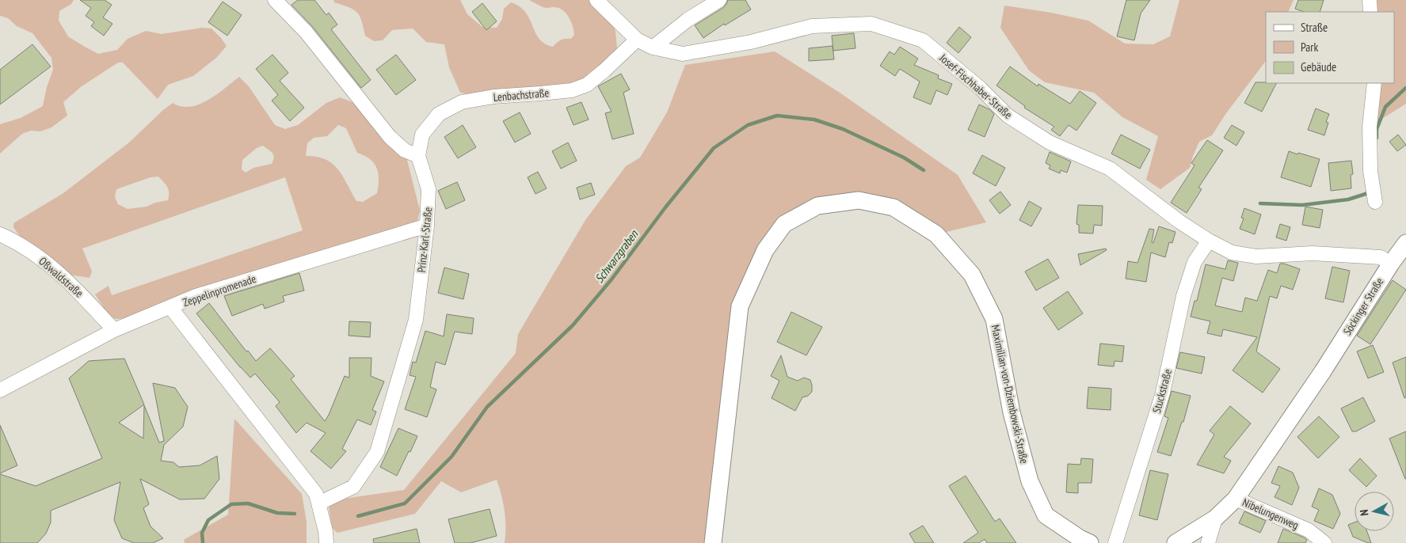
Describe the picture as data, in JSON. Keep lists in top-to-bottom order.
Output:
{
  "streets": {
    "street": [
      "Josef-Fischhaber-Straße",
      "Lenbachstraße",
      "Prinz-Karl-Straße",
      "Oßwaldstraße",
      "Zeppelinpromenade",
      "Söckinger Straße",
      "Stuckstraße",
      "Maximilian-von-Dziembowski-Straße",
      "Nibelungenweg"
    ]
  },
  "crossings": [
    ["Josef-Fischhaber-Straße", "Lenbachstraße"],
    ["Josef-Fischhaber-Straße", "Söckinger Straße"],
    ["Josef-Fischhaber-Straße", "Stuckstraße"],
    ["Lenbachstraße", "Prinz-Karl-Straße"],
    ["Prinz-Karl-Straße", "Zeppelinpromenade"],
    ["Oßwaldstraße", "Zeppelinpromenade"],
    ["Söckinger Straße", "Nibelungenweg"]
  ],
  "water": ["Schwarzgraben"],
  "legend": ["Straße", "Park", "Gebäude"],
  "north": "left"
}
